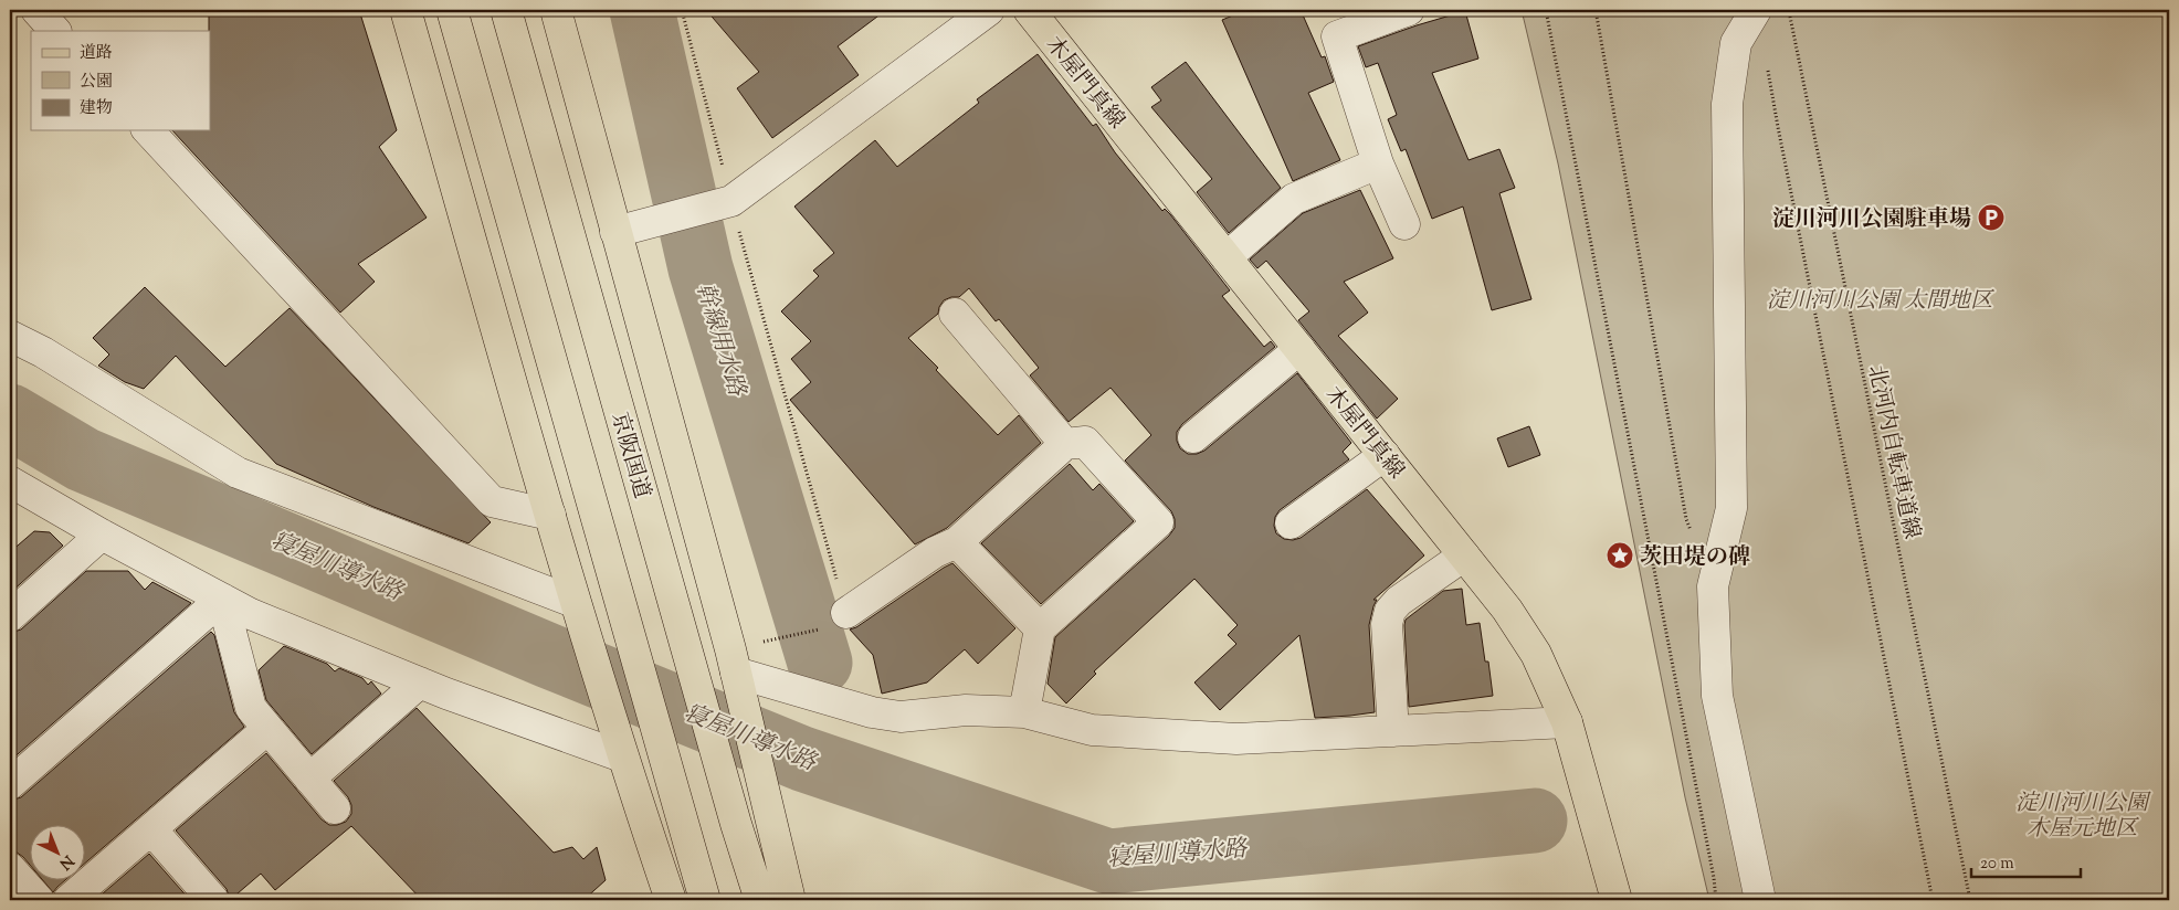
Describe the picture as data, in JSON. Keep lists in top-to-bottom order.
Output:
{
  "streets": {
    "main road": ["木屋門真線", "京阪国道"],
    "path": ["北河内自転車道線"]
  },
  "water": ["幹線用水路", "寝屋川導水路"],
  "parks": ["淀川河川公園 太間地区", "淀川河川公園 木屋元地区"],
  "places": {
    "parking": ["淀川河川公園駐車場"],
    "place": ["茨田堤の碑"]
  },
  "legend": ["道路", "公園", "建物"],
  "scale_bar": "20 m",
  "north": "bottom right"
}
